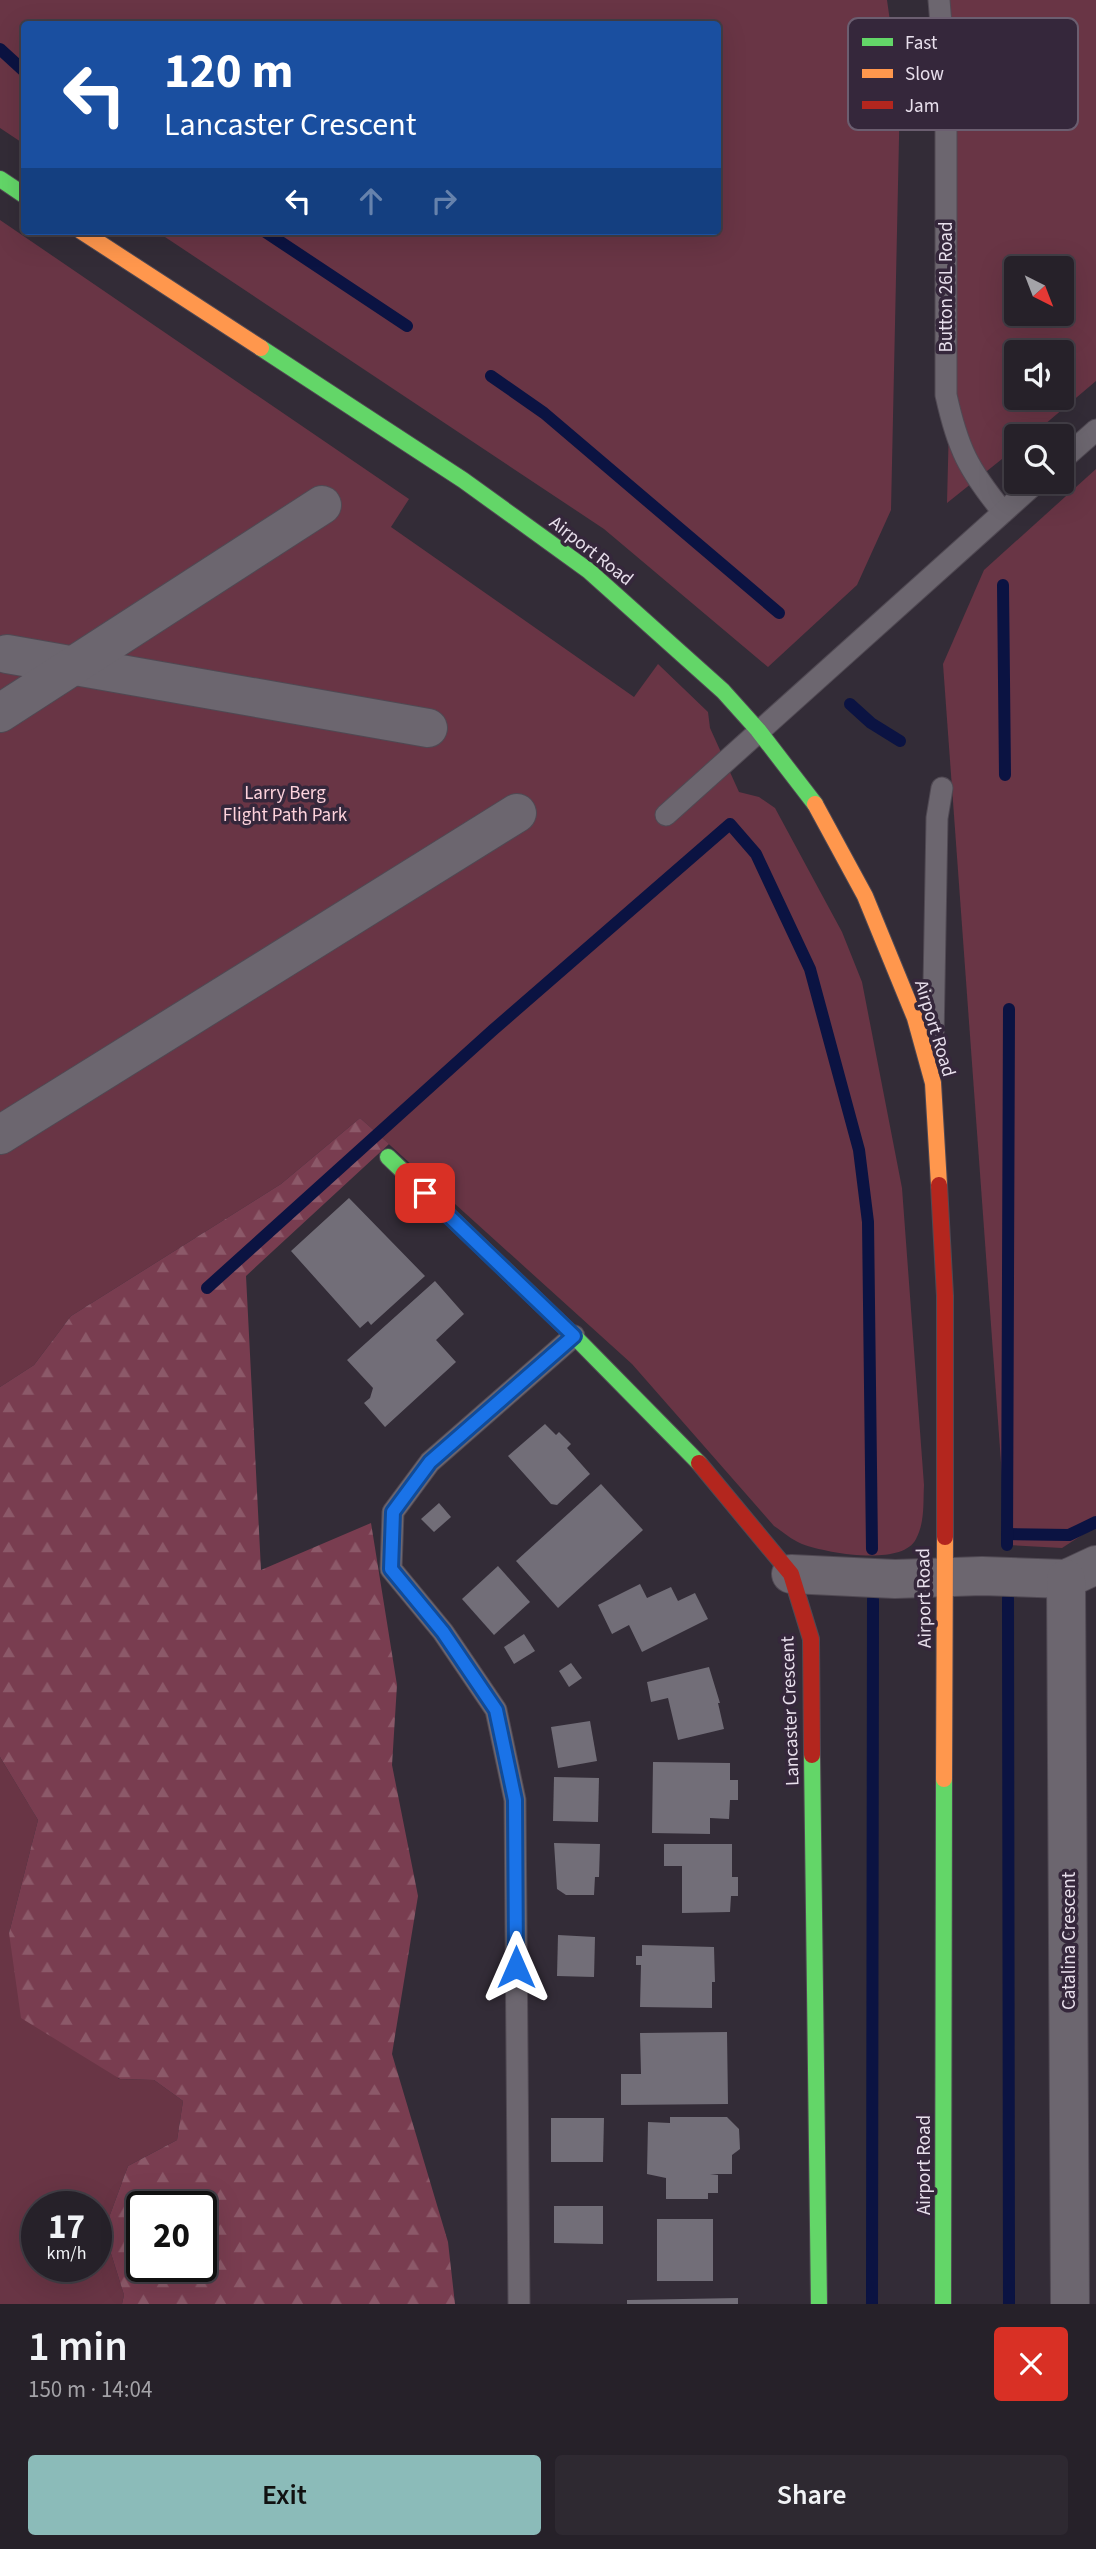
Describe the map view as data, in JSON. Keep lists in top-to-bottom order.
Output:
{
  "streets": {
    "street": ["Airport Road", "Lancaster Crescent", "Catalina Crescent"],
    "lane": ["Button 26L Road"]
  },
  "parks": ["Larry Berg Flight Path Park"],
  "legend": ["Fast", "Slow", "Jam"],
  "north": "bottom right",
  "page": {
    "turn": ["120 m", "Lancaster Crescent"],
    "speed": "17 km/h",
    "limit": "20",
    "heading": ["1 min", "150 m · 14:04"],
    "buttons": ["Exit", "Share"]
  }
}
